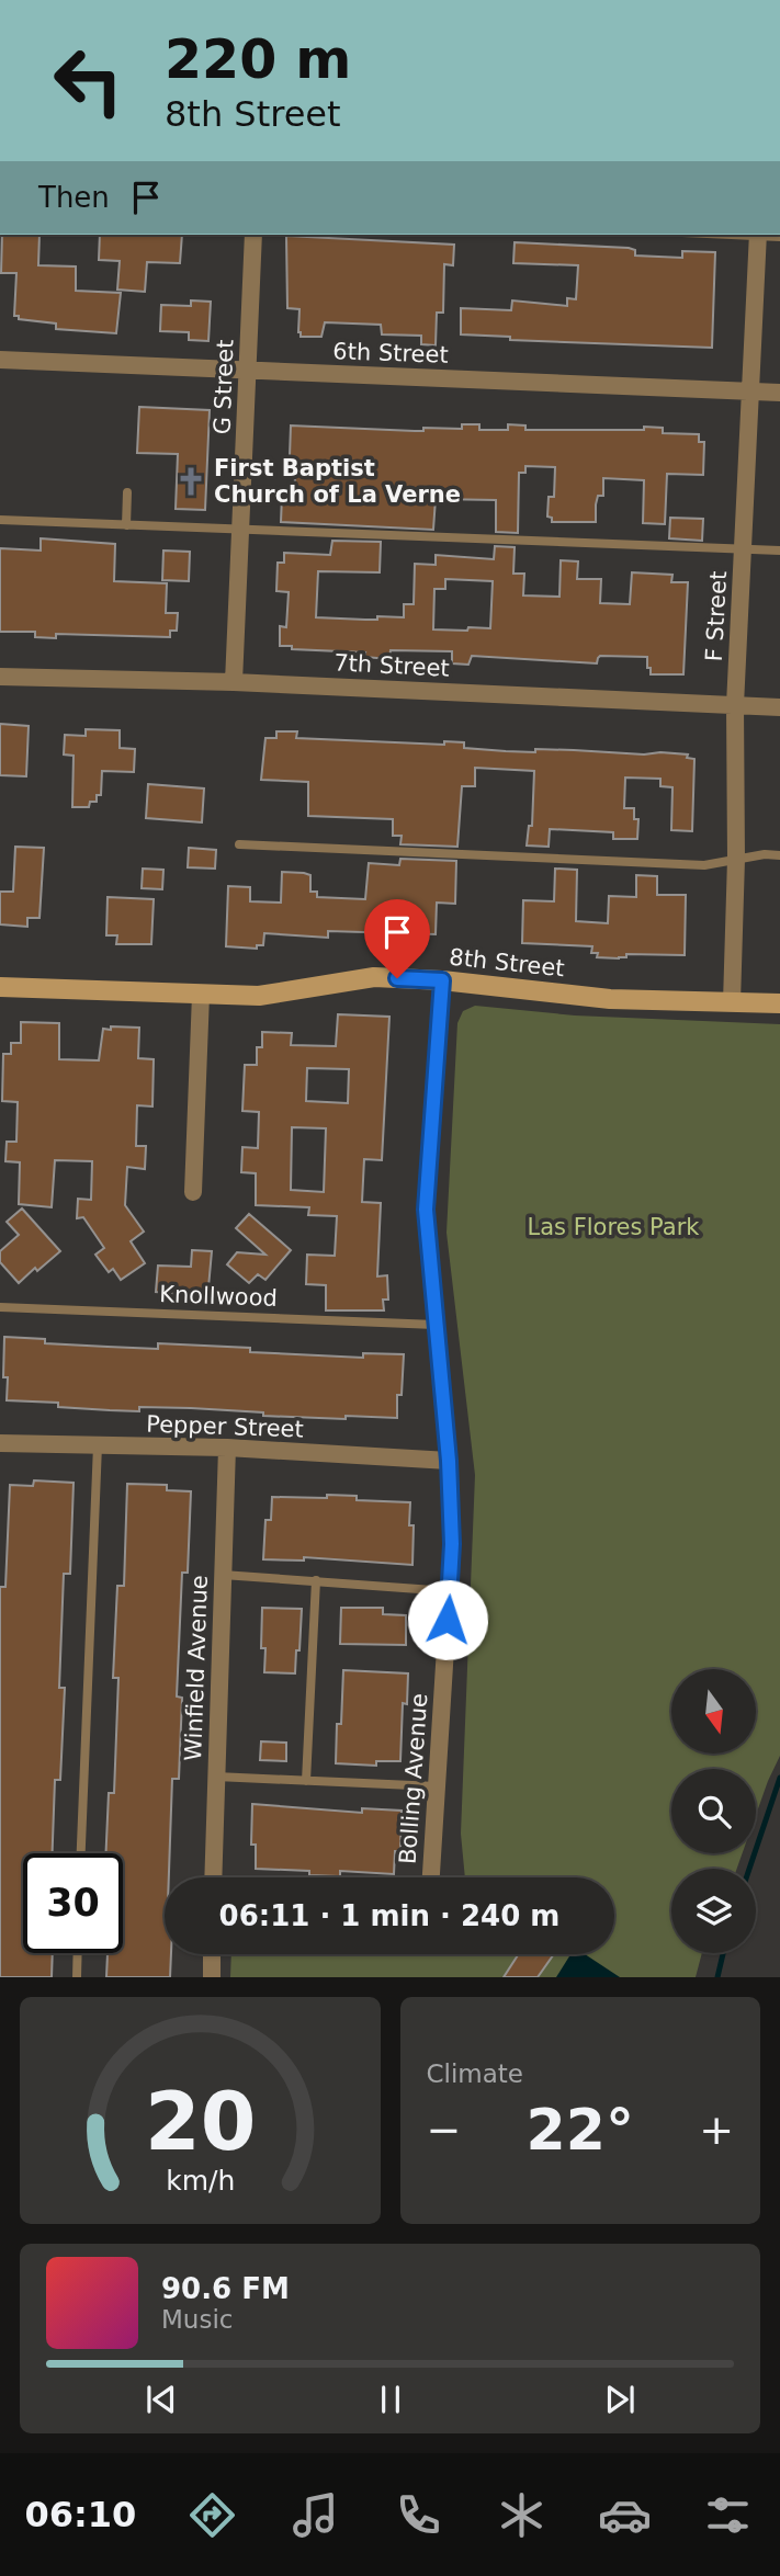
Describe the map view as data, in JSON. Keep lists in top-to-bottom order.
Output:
{
  "streets": {
    "street": [
      "6th Street",
      "G Street",
      "F Street",
      "7th Street",
      "8th Street",
      "Pepper Street",
      "Winfield Avenue",
      "Bolling Avenue"
    ],
    "lane": ["Knollwood"]
  },
  "crossings": [
    ["6th Street", "G Street"],
    ["6th Street", "F Street"],
    ["G Street", "7th Street"],
    ["F Street", "7th Street"],
    ["F Street", "8th Street"],
    ["8th Street", "Bolling Avenue"],
    ["Knollwood", "Bolling Avenue"],
    ["Pepper Street", "Winfield Avenue"],
    ["Pepper Street", "Bolling Avenue"]
  ],
  "parks": ["Las Flores Park"],
  "places": {
    "church": ["First Baptist Church of La Verne"]
  },
  "north": "bottom",
  "page": {
    "turn": ["220 m", "8th Street"],
    "then": "Then",
    "limit": "30",
    "trip": "06:11 · 1 min · 240 m",
    "tile": "Climate",
    "heat": ["−", "22°", "+"],
    "song": ["90.6 FM", "Music"],
    "tabs": "06:10",
    "gauge": ["20", "km/h"]
  }
}
